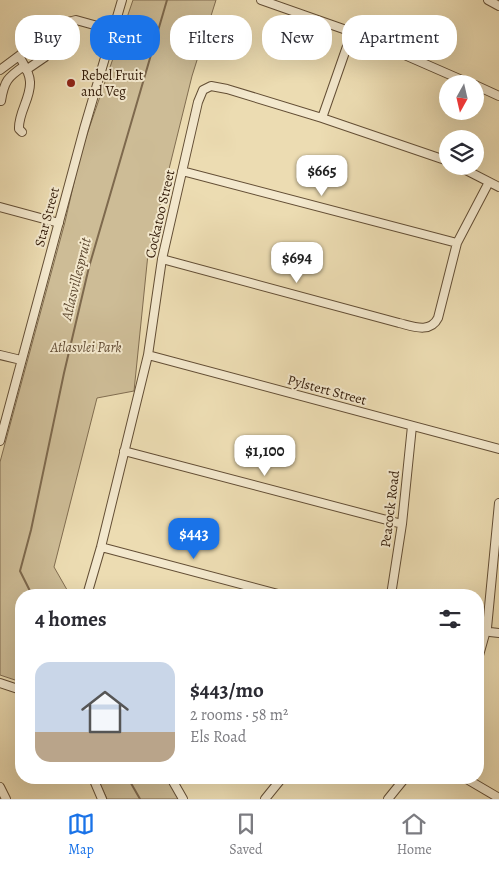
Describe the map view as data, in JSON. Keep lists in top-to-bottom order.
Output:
{
  "streets": {
    "street": [
      "Cockatoo Street",
      "Star Street",
      "Pylstert Street",
      "Peacock Road"
    ]
  },
  "crossings": [
    ["Cockatoo Street", "Pylstert Street"],
    ["Pylstert Street", "Peacock Road"]
  ],
  "water": ["Atlasvillespruit"],
  "parks": ["Atlasvlei Park"],
  "places": ["Rebel Fruit and Veg"],
  "north": "bottom",
  "page": {
    "chip": [
      "Buy",
      "Rent",
      "Filters",
      "New",
      "Apartment"
    ],
    "price": [
      "$665",
      "$694",
      "$1,100",
      "$443"
    ],
    "heading": "4 homes",
    "list": [
      {
        "name": "$443/mo",
        "note": "2 rooms · 58 m² · Els Road"
      }
    ],
    "tabs": ["Map", "Saved", "Home"]
  }
}
